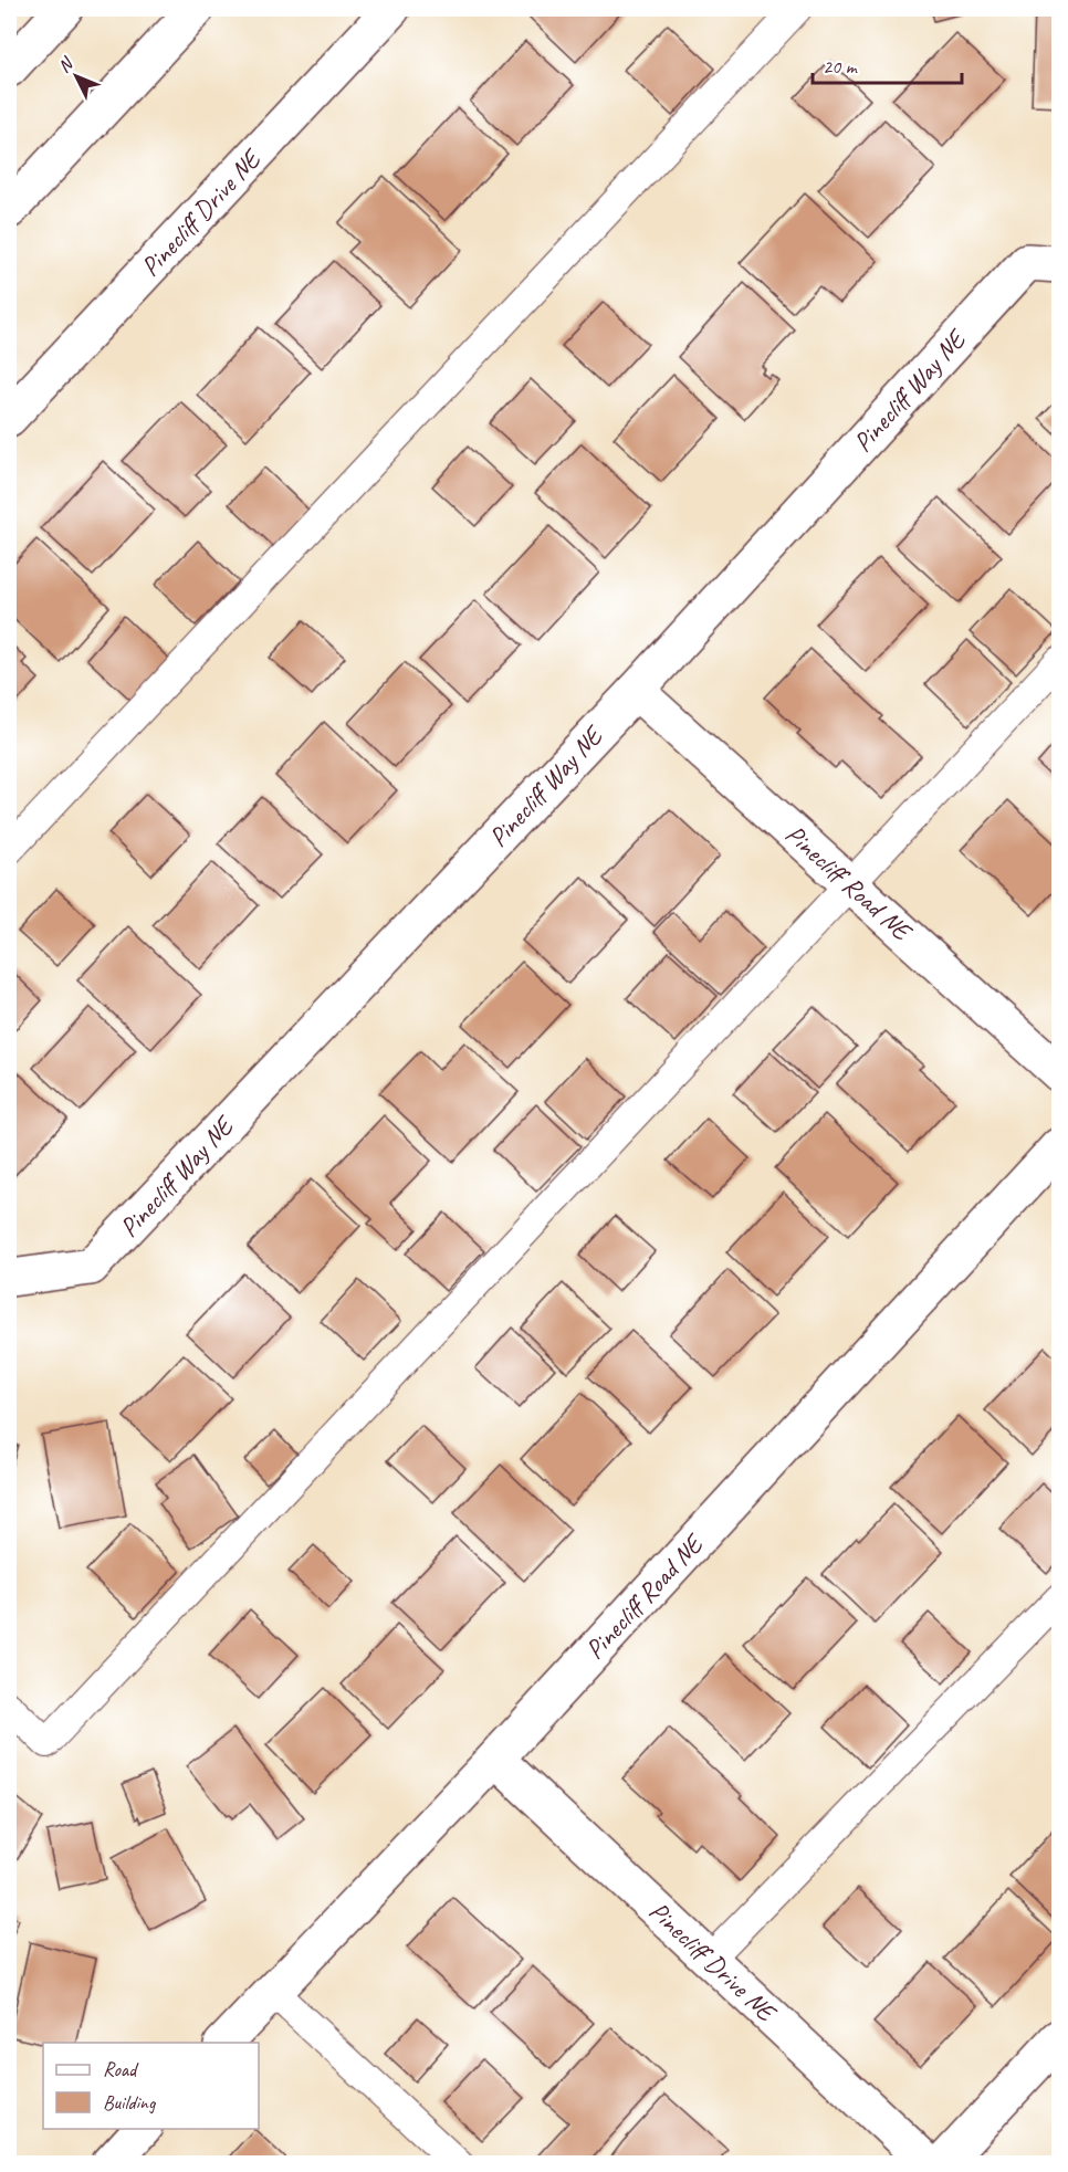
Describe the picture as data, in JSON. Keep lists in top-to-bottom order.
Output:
{
  "streets": {
    "street": ["Pinecliff Drive NE", "Pinecliff Way NE", "Pinecliff Road NE"]
  },
  "crossings": [
    ["Pinecliff Drive NE", "Pinecliff Road NE"],
    ["Pinecliff Way NE", "Pinecliff Road NE"]
  ],
  "legend": ["Road", "Building"],
  "scale_bar": "20 m",
  "north": "top left"
}
